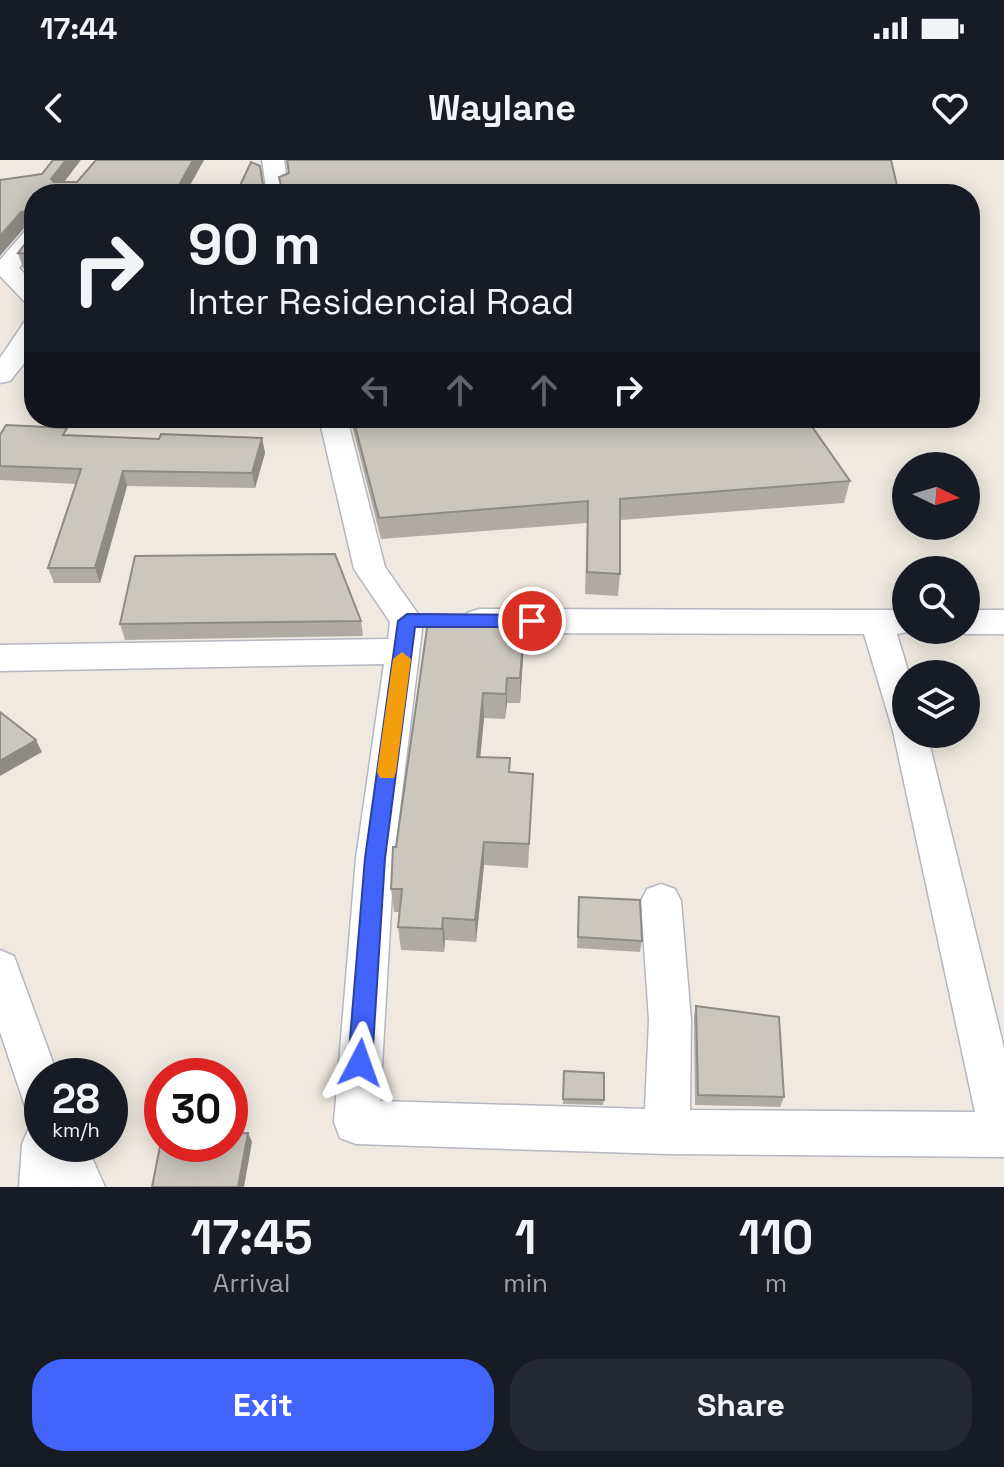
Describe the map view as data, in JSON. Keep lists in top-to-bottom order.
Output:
{
  "north": "right",
  "page": {
    "status": "17:44",
    "header": "Waylane",
    "turn": ["90 m", "Inter Residencial Road"],
    "speed": "28 km/h",
    "limit": "30",
    "eta": [
      "17:45",
      "Arrival",
      "1",
      "min",
      "110",
      "m"
    ],
    "buttons": ["Exit", "Share"]
  }
}
